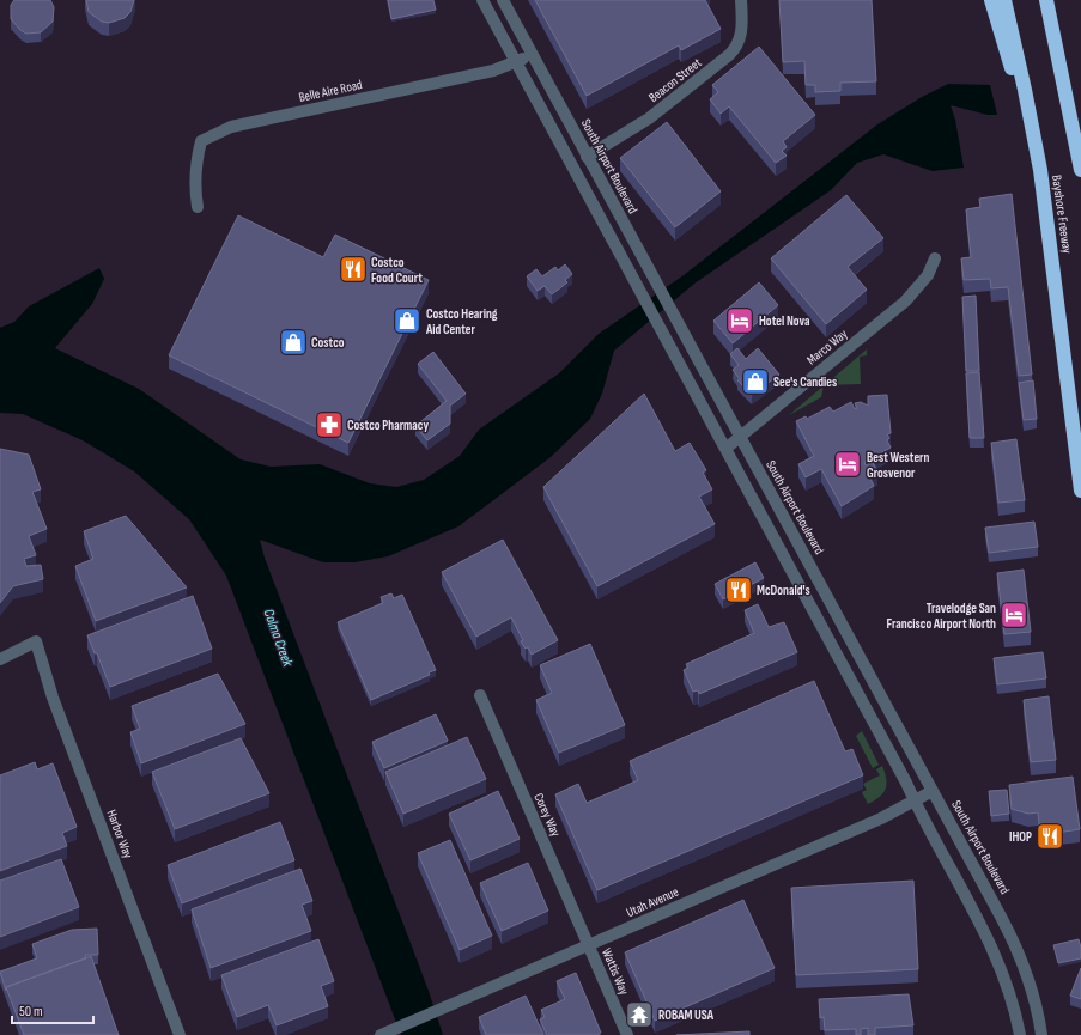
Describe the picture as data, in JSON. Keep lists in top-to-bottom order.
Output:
{
  "streets": {
    "highway": ["Bayshore Freeway"],
    "street": [
      "Beacon Street",
      "Belle Aire Road",
      "South Airport Boulevard",
      "Marco Way",
      "Corey Way",
      "Harbor Way",
      "Utah Avenue",
      "Wattis Way"
    ]
  },
  "crossings": [
    ["Beacon Street", "South Airport Boulevard"],
    ["Belle Aire Road", "South Airport Boulevard"],
    ["South Airport Boulevard", "Marco Way"],
    ["South Airport Boulevard", "Utah Avenue"],
    ["Corey Way", "Utah Avenue"],
    ["Corey Way", "Wattis Way"],
    ["Utah Avenue", "Wattis Way"]
  ],
  "water": ["Colma Creek"],
  "places": {
    "restaurant": ["Costco Food Court", "McDonald's", "IHOP"],
    "shop": ["Costco Hearing Aid Center", "Costco", "See's Candies"],
    "hotel": ["Hotel Nova", "Best Western Grosvenor", "Travelodge San Francisco Airport North"],
    "pharmacy": ["Costco Pharmacy"],
    "temple": ["ROBAM USA"]
  },
  "scale_bar": "50 m"
}
